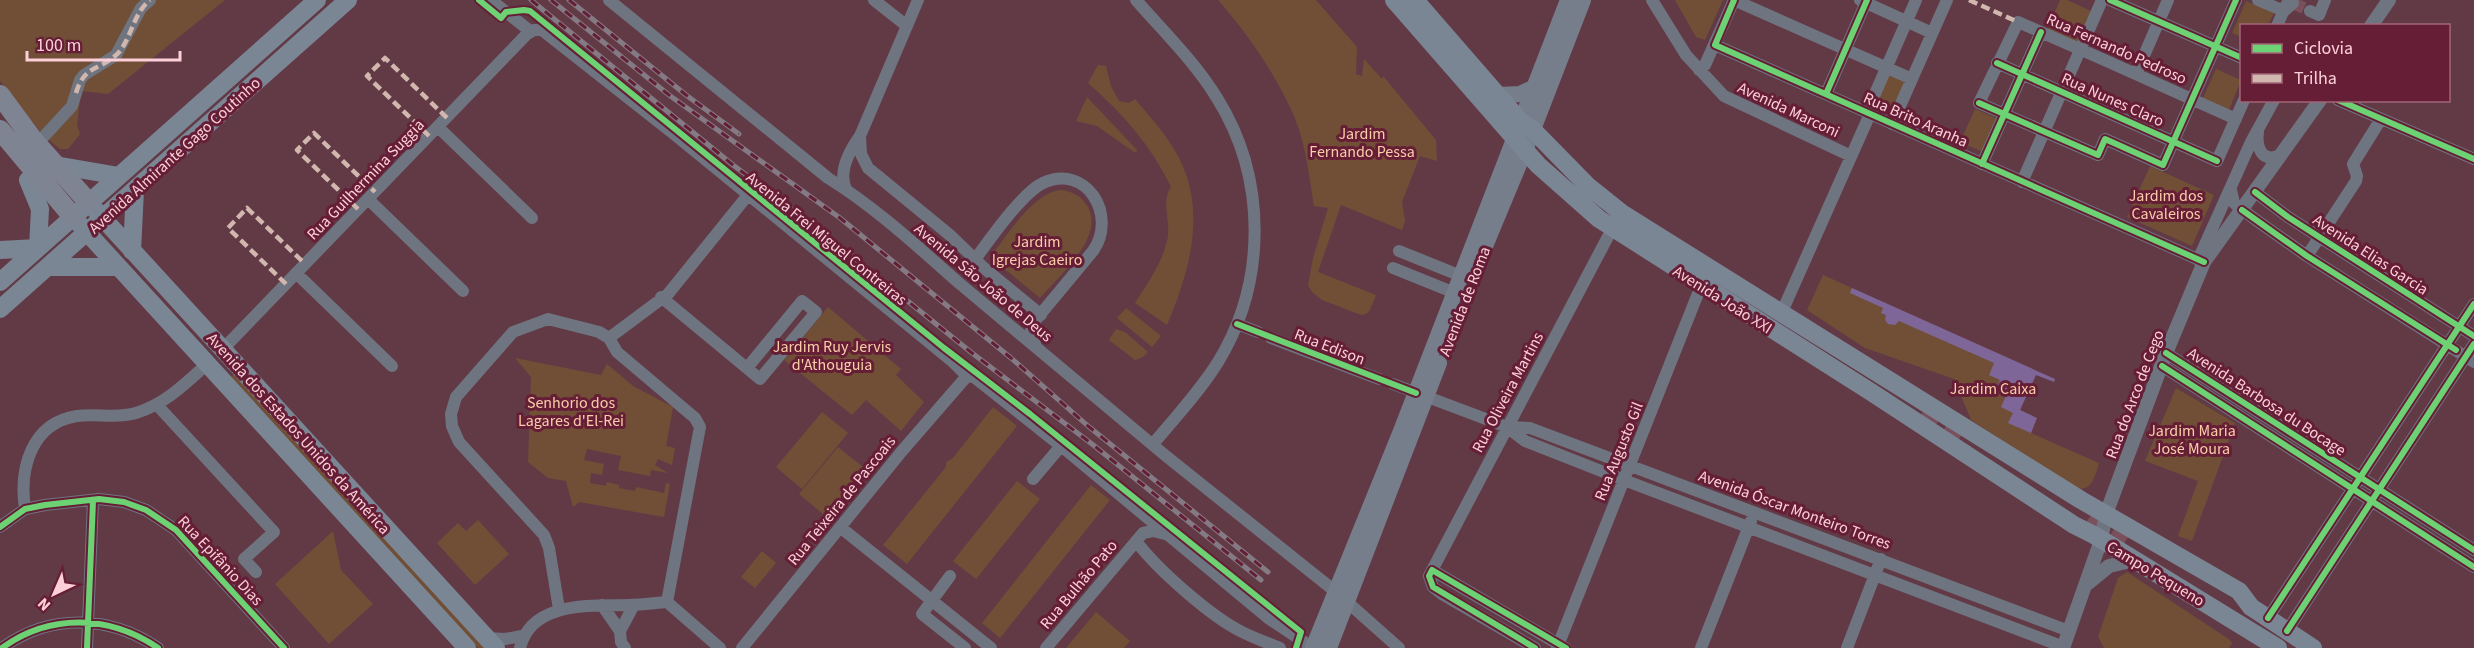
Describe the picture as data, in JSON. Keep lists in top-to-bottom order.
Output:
{
  "streets": {
    "main road": [
      "Avenida Almirante Gago Coutinho",
      "Avenida João XXI",
      "Avenida de Roma",
      "Avenida dos Estados Unidos da América",
      "Campo Pequeno"
    ],
    "street": [
      "Rua Fernando Pedroso",
      "Rua Nunes Claro",
      "Avenida Marconi",
      "Rua Brito Aranha",
      "Rua Guilhermina Suggia",
      "Avenida Frei Miguel Contreiras",
      "Avenida Elias Garcia",
      "Avenida São João de Deus",
      "Rua Edison",
      "Rua Oliveira Martins",
      "Rua do Arco de Cego",
      "Avenida Barbosa du Bocage",
      "Rua Augusto Gil",
      "Rua Teixeira de Pascoais",
      "Avenida Óscar Monteiro Torres",
      "Rua Epifânio Dias",
      "Rua Bulhão Pato"
    ]
  },
  "crossings": [
    ["Rua Fernando Pedroso", "Rua Nunes Claro"],
    ["Rua Brito Aranha", "Rua do Arco de Cego"],
    ["Avenida Almirante Gago Coutinho", "Avenida dos Estados Unidos da América"],
    ["Rua Guilhermina Suggia", "Avenida Frei Miguel Contreiras"],
    ["Rua Guilhermina Suggia", "Avenida dos Estados Unidos da América"],
    ["Avenida Frei Miguel Contreiras", "Avenida de Roma"],
    ["Avenida Frei Miguel Contreiras", "Rua Teixeira de Pascoais"],
    ["Avenida Elias Garcia", "Rua do Arco de Cego"],
    ["Avenida São João de Deus", "Avenida de Roma"],
    ["Avenida João XXI", "Avenida de Roma"],
    ["Avenida João XXI", "Rua Oliveira Martins"],
    ["Avenida João XXI", "Rua do Arco de Cego"],
    ["Avenida João XXI", "Rua Augusto Gil"],
    ["Avenida João XXI", "Campo Pequeno"],
    ["Avenida de Roma", "Avenida Óscar Monteiro Torres"],
    ["Rua Oliveira Martins", "Avenida Óscar Monteiro Torres"],
    ["Rua do Arco de Cego", "Avenida Barbosa du Bocage"],
    ["Rua do Arco de Cego", "Campo Pequeno"],
    ["Rua Augusto Gil", "Avenida Óscar Monteiro Torres"],
    ["Avenida Óscar Monteiro Torres", "Campo Pequeno"]
  ],
  "parks": [
    "Jardim Fernando Pessa",
    "Jardim dos Cavaleiros",
    "Jardim Igrejas Caeiro",
    "Jardim Ruy Jervis d'Athouguia",
    "Jardim Caixa",
    "Senhorio dos Lagares d'El-Rei",
    "Jardim Maria José Moura"
  ],
  "legend": ["Ciclovia", "Trilha"],
  "scale_bar": "100 m",
  "north": "bottom left"
}
